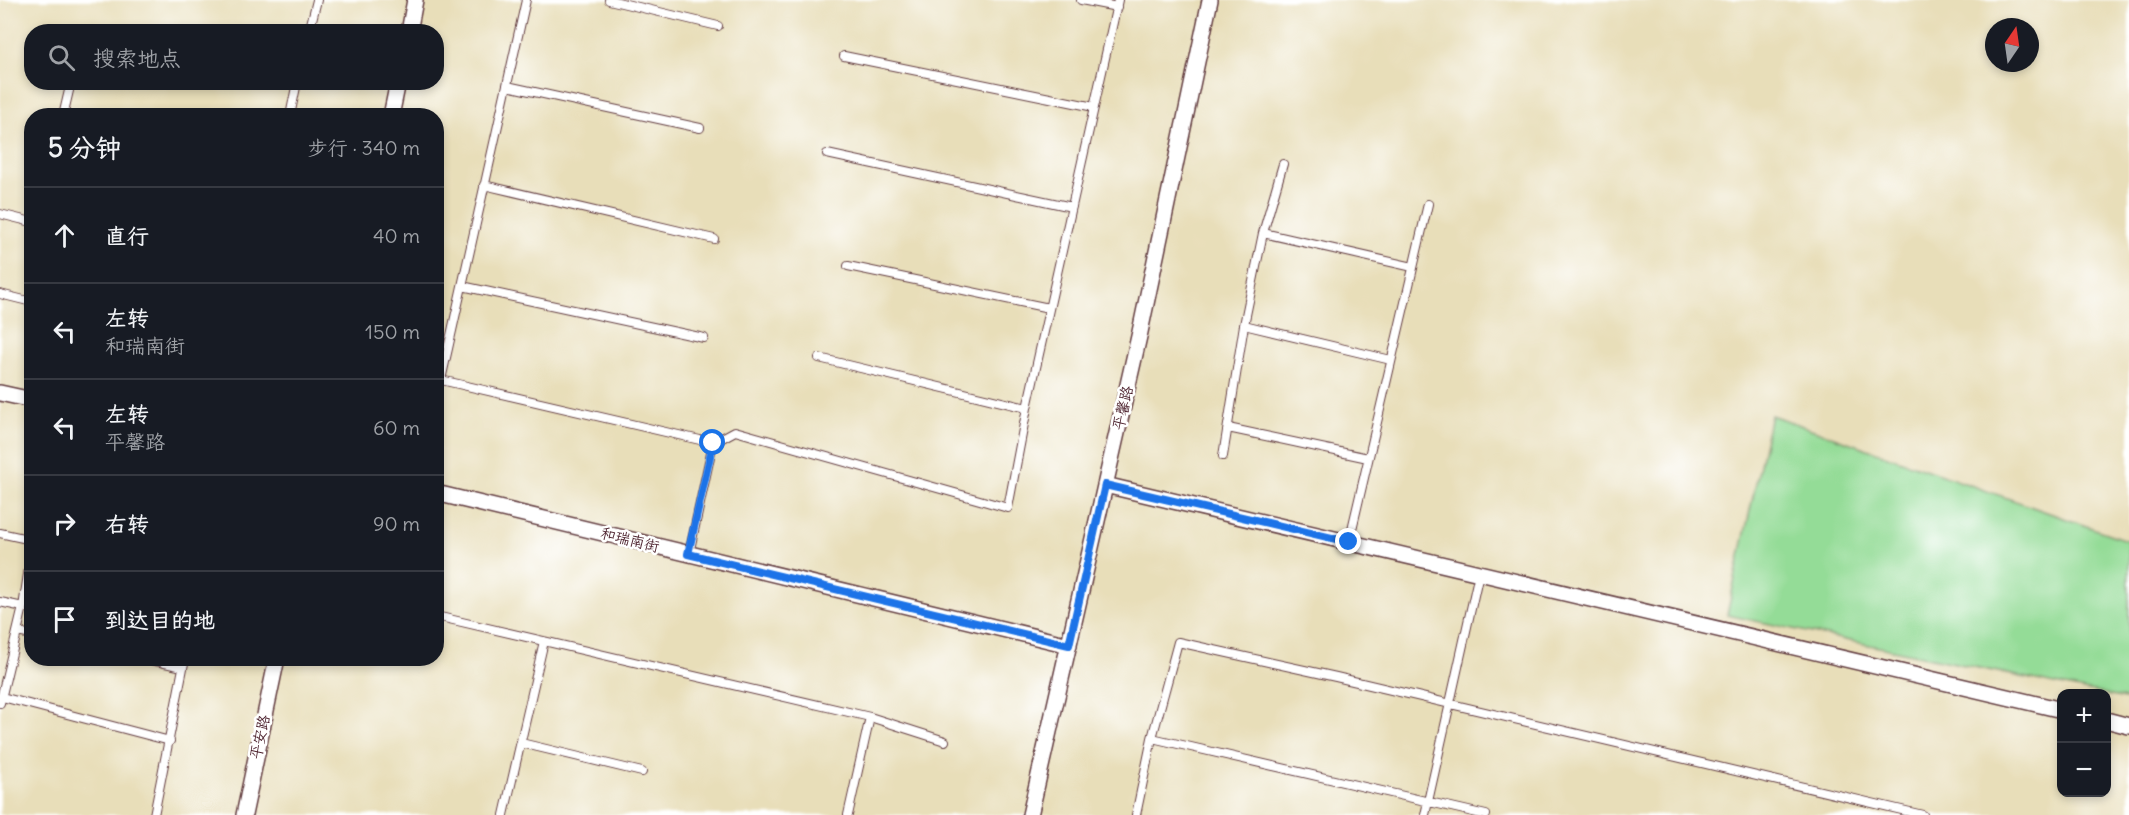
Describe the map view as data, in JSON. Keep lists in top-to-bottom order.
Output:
{
  "streets": {
    "street": ["平馨路", "和瑞南街", "平安路"]
  },
  "crossings": [
    ["平馨路", "和瑞南街"]
  ],
  "north": "top",
  "page": {
    "search": "搜索地点",
    "heading": ["5 分钟", "步行 · 340 m"],
    "list": [
      ["直行", "40 m"],
      ["左转", "和瑞南街", "150 m"],
      ["左转", "平馨路", "60 m"],
      ["右转", "90 m"],
      "到达目的地"
    ],
    "map_buttons": ["+", "−"]
  }
}
